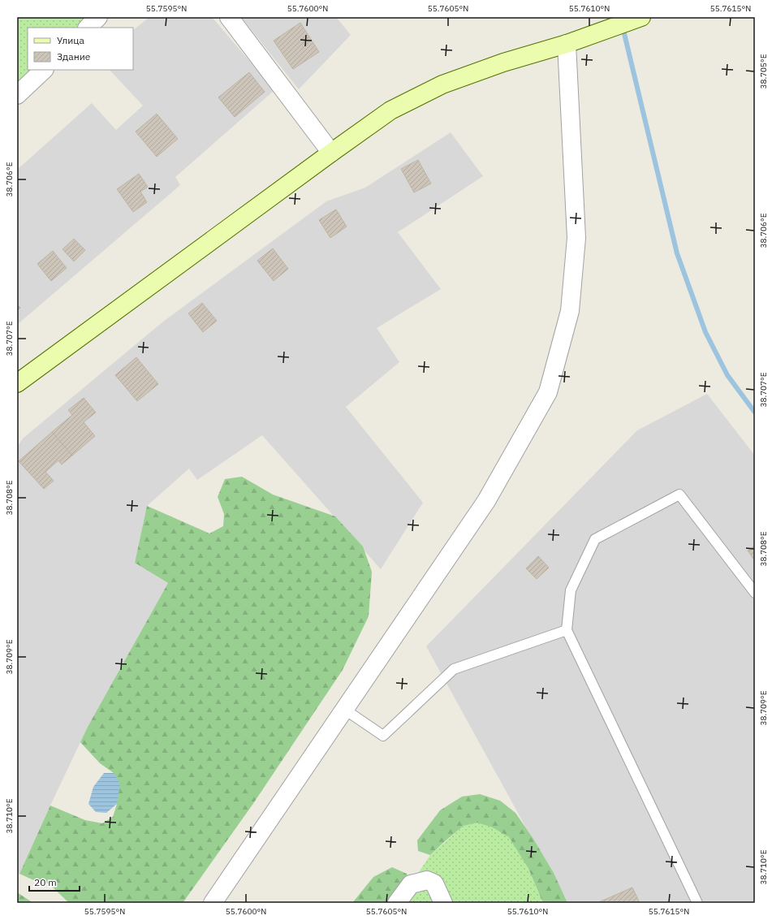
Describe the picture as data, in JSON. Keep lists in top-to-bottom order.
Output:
{
  "legend": ["Улица", "Здание"],
  "scale_bar": "20 m",
  "coordinates": [
    "55.7595°N",
    "55.7600°N",
    "55.7605°N",
    "55.7610°N",
    "55.7615°N",
    "38.705°E",
    "38.706°E",
    "38.707°E",
    "38.708°E",
    "38.709°E",
    "38.710°E"
  ]
}
